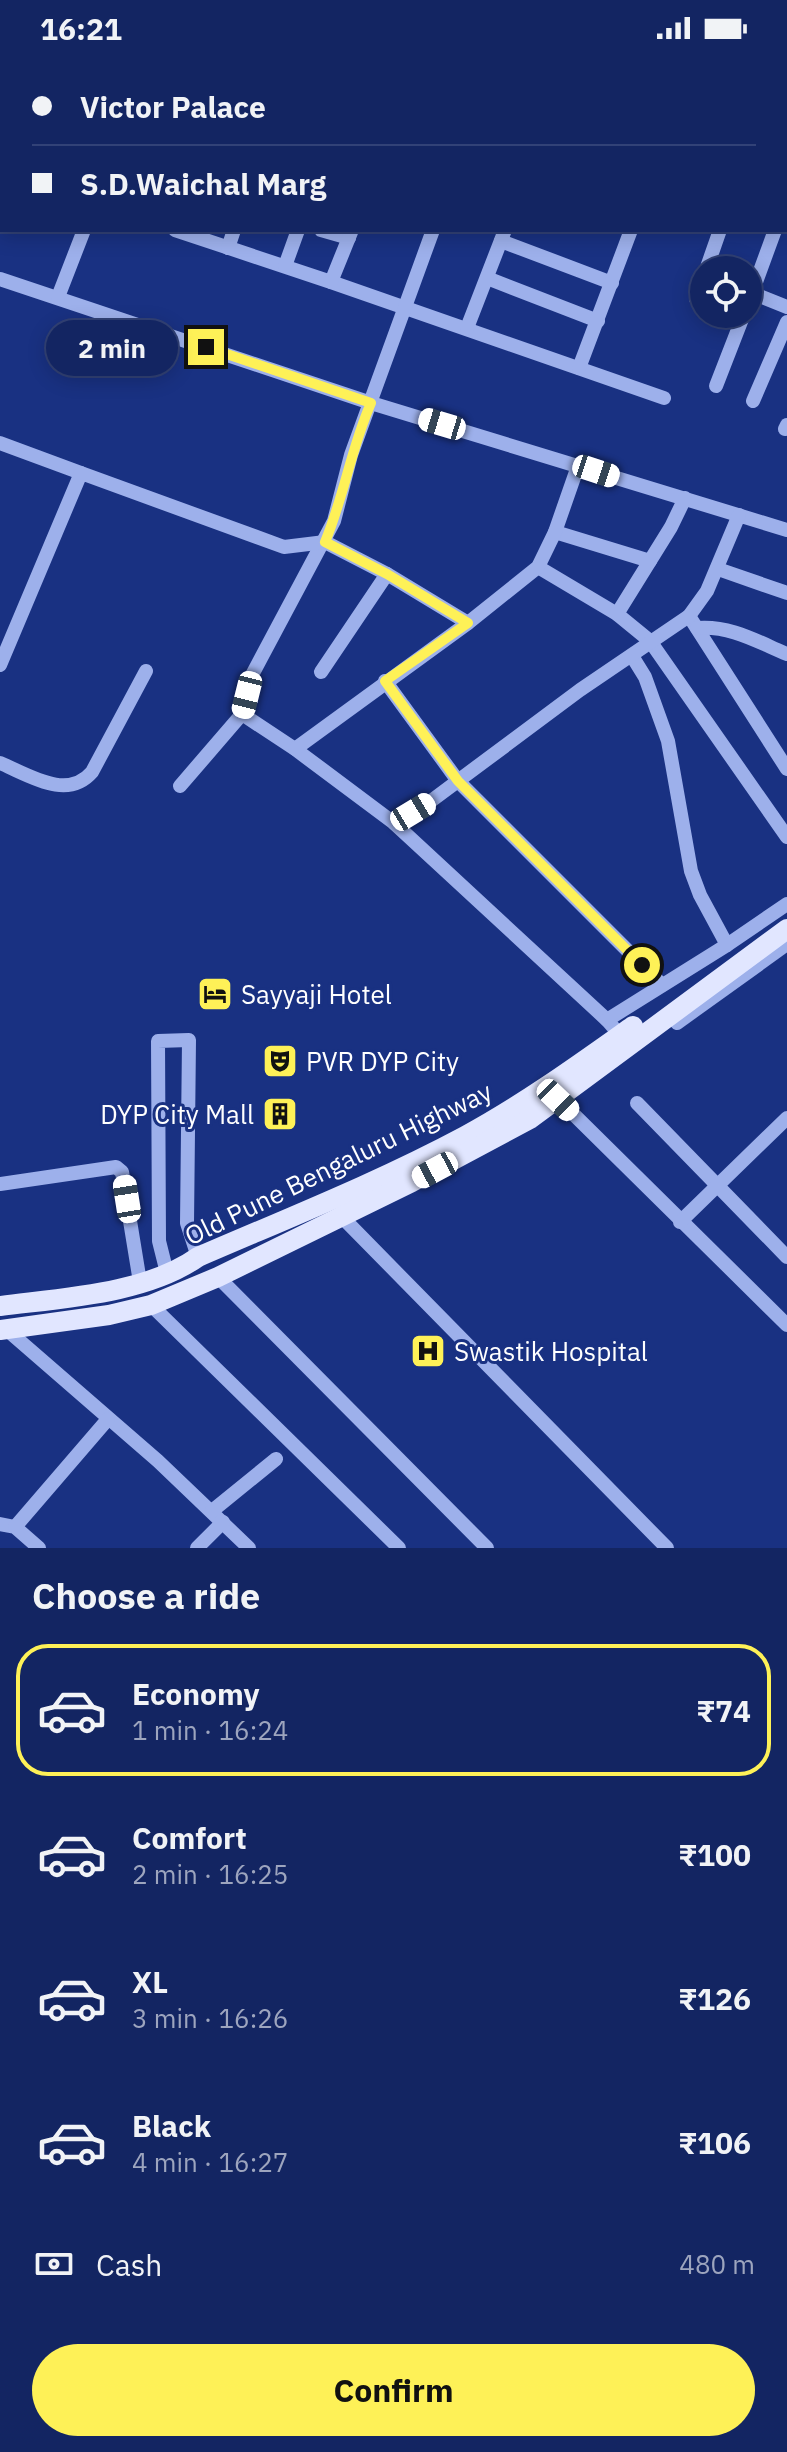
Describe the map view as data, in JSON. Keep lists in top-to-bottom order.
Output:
{
  "streets": {
    "main road": ["Old Pune Bengaluru Highway"]
  },
  "places": {
    "hotel": ["Sayyaji Hotel"],
    "theatre": ["PVR DYP City"],
    "building": ["DYP City Mall"],
    "hospital": ["Swastik Hospital"]
  },
  "page": {
    "status": "16:21",
    "banner": ["Victor Palace", "S.D.Waichal Marg"],
    "bubble": "2 min",
    "heading": "Choose a ride",
    "list": [
      {
        "name": "Economy",
        "note": "1 min · 16:24",
        "value": "₹74"
      },
      {
        "name": "Comfort",
        "note": "2 min · 16:25",
        "value": "₹100"
      },
      {
        "name": "XL",
        "note": "3 min · 16:26",
        "value": "₹126"
      },
      {
        "name": "Black",
        "note": "4 min · 16:27",
        "value": "₹106"
      }
    ],
    "pay": ["Cash", "480 m"],
    "buttons": "Confirm"
  }
}
